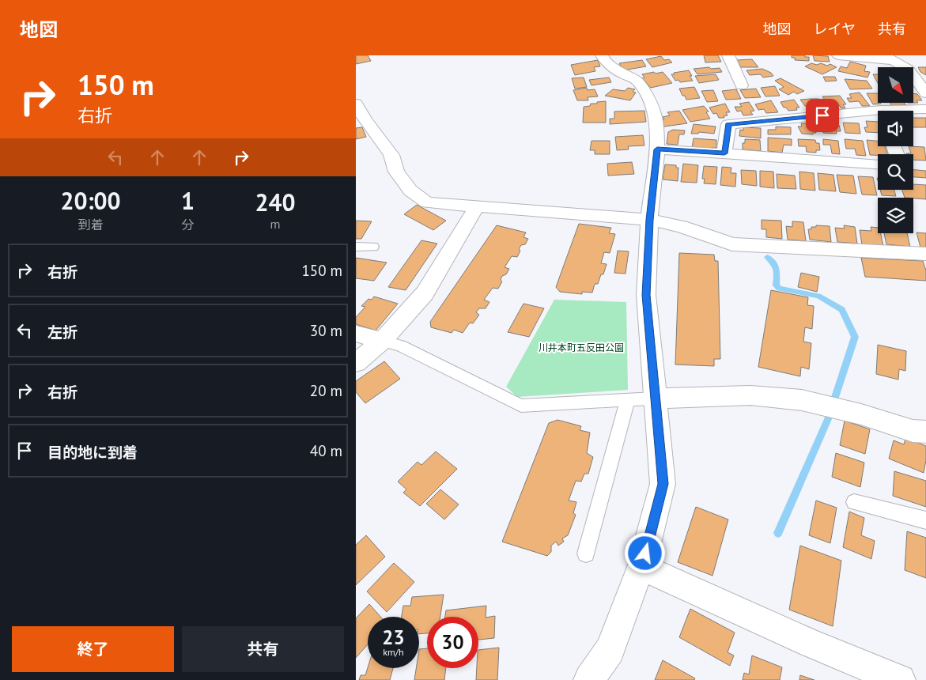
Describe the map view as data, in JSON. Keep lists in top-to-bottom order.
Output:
{
  "parks": ["川井本町五反田公園"],
  "north": "bottom right",
  "page": {
    "header": "地図",
    "nav": ["地図", "レイヤ", "共有"],
    "turn": ["150 m", "右折"],
    "eta": [
      "20:00",
      "到着",
      "1",
      "分",
      "240",
      "m"
    ],
    "list": [
      {
        "name": "右折",
        "value": "150 m"
      },
      {
        "name": "左折",
        "value": "30 m"
      },
      {
        "name": "右折",
        "value": "20 m"
      },
      {
        "name": "目的地に到着",
        "value": "40 m"
      }
    ],
    "speed": "23 km/h",
    "limit": "30",
    "buttons": ["終了", "共有"]
  }
}
